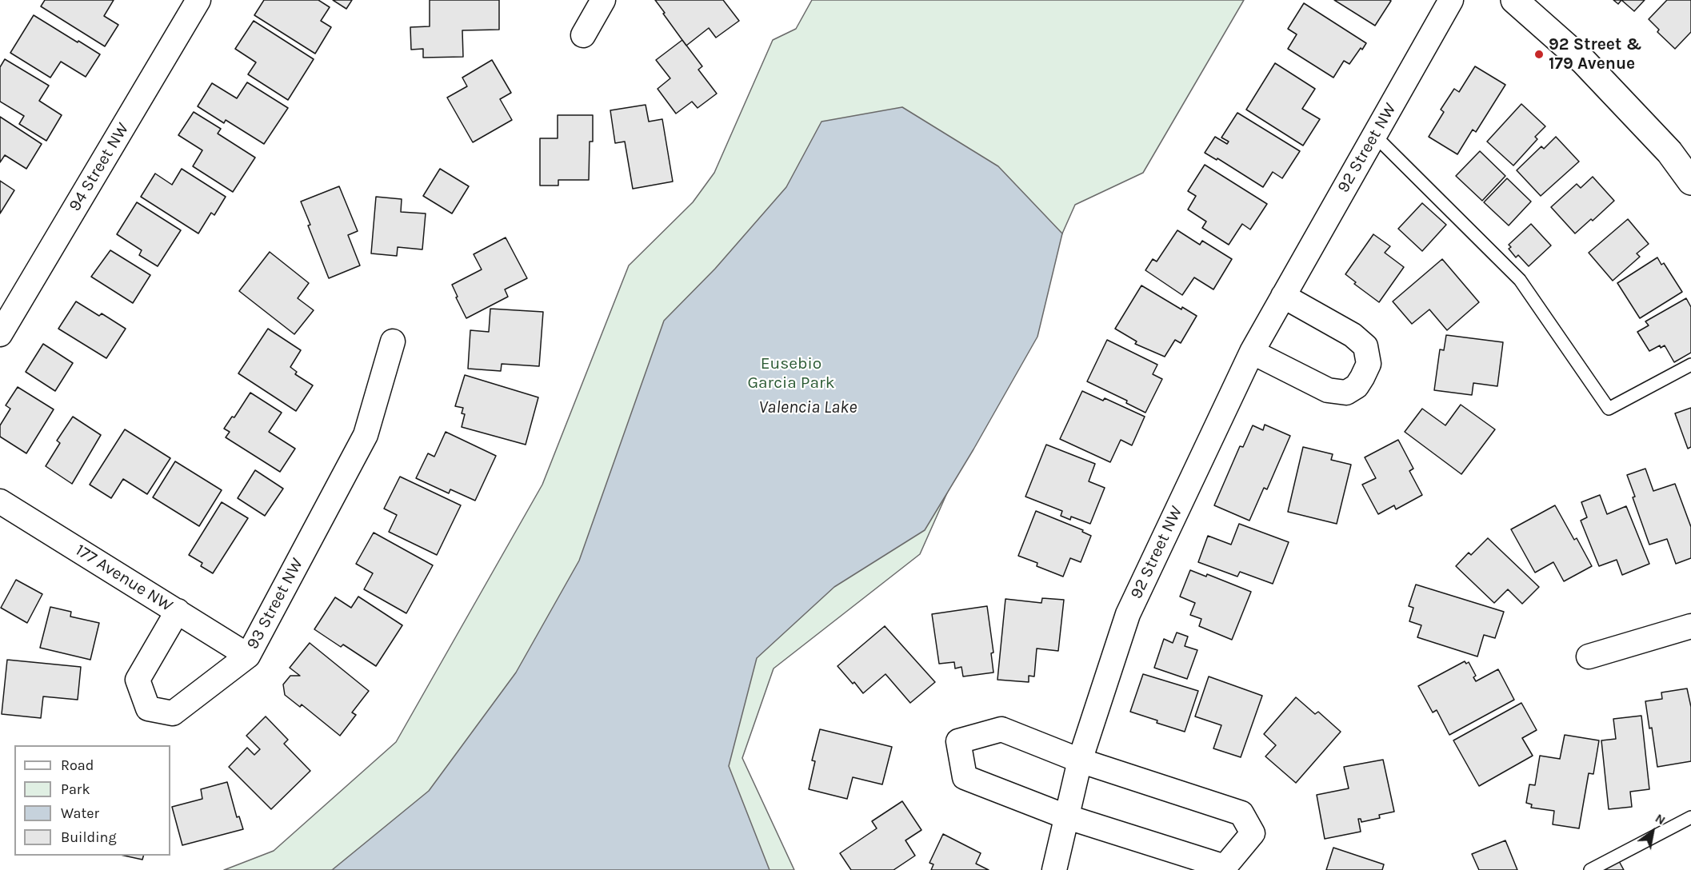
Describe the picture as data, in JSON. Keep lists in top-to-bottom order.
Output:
{
  "streets": {
    "street": [
      "92 Street NW",
      "94 Street NW",
      "177 Avenue NW",
      "93 Street NW"
    ]
  },
  "crossings": [
    ["177 Avenue NW", "93 Street NW"]
  ],
  "water": ["Valencia Lake"],
  "parks": ["Eusebio Garcia Park"],
  "places": ["92 Street & 179 Avenue"],
  "legend": [
    "Road",
    "Park",
    "Water",
    "Building"
  ],
  "north": "top right"
}
